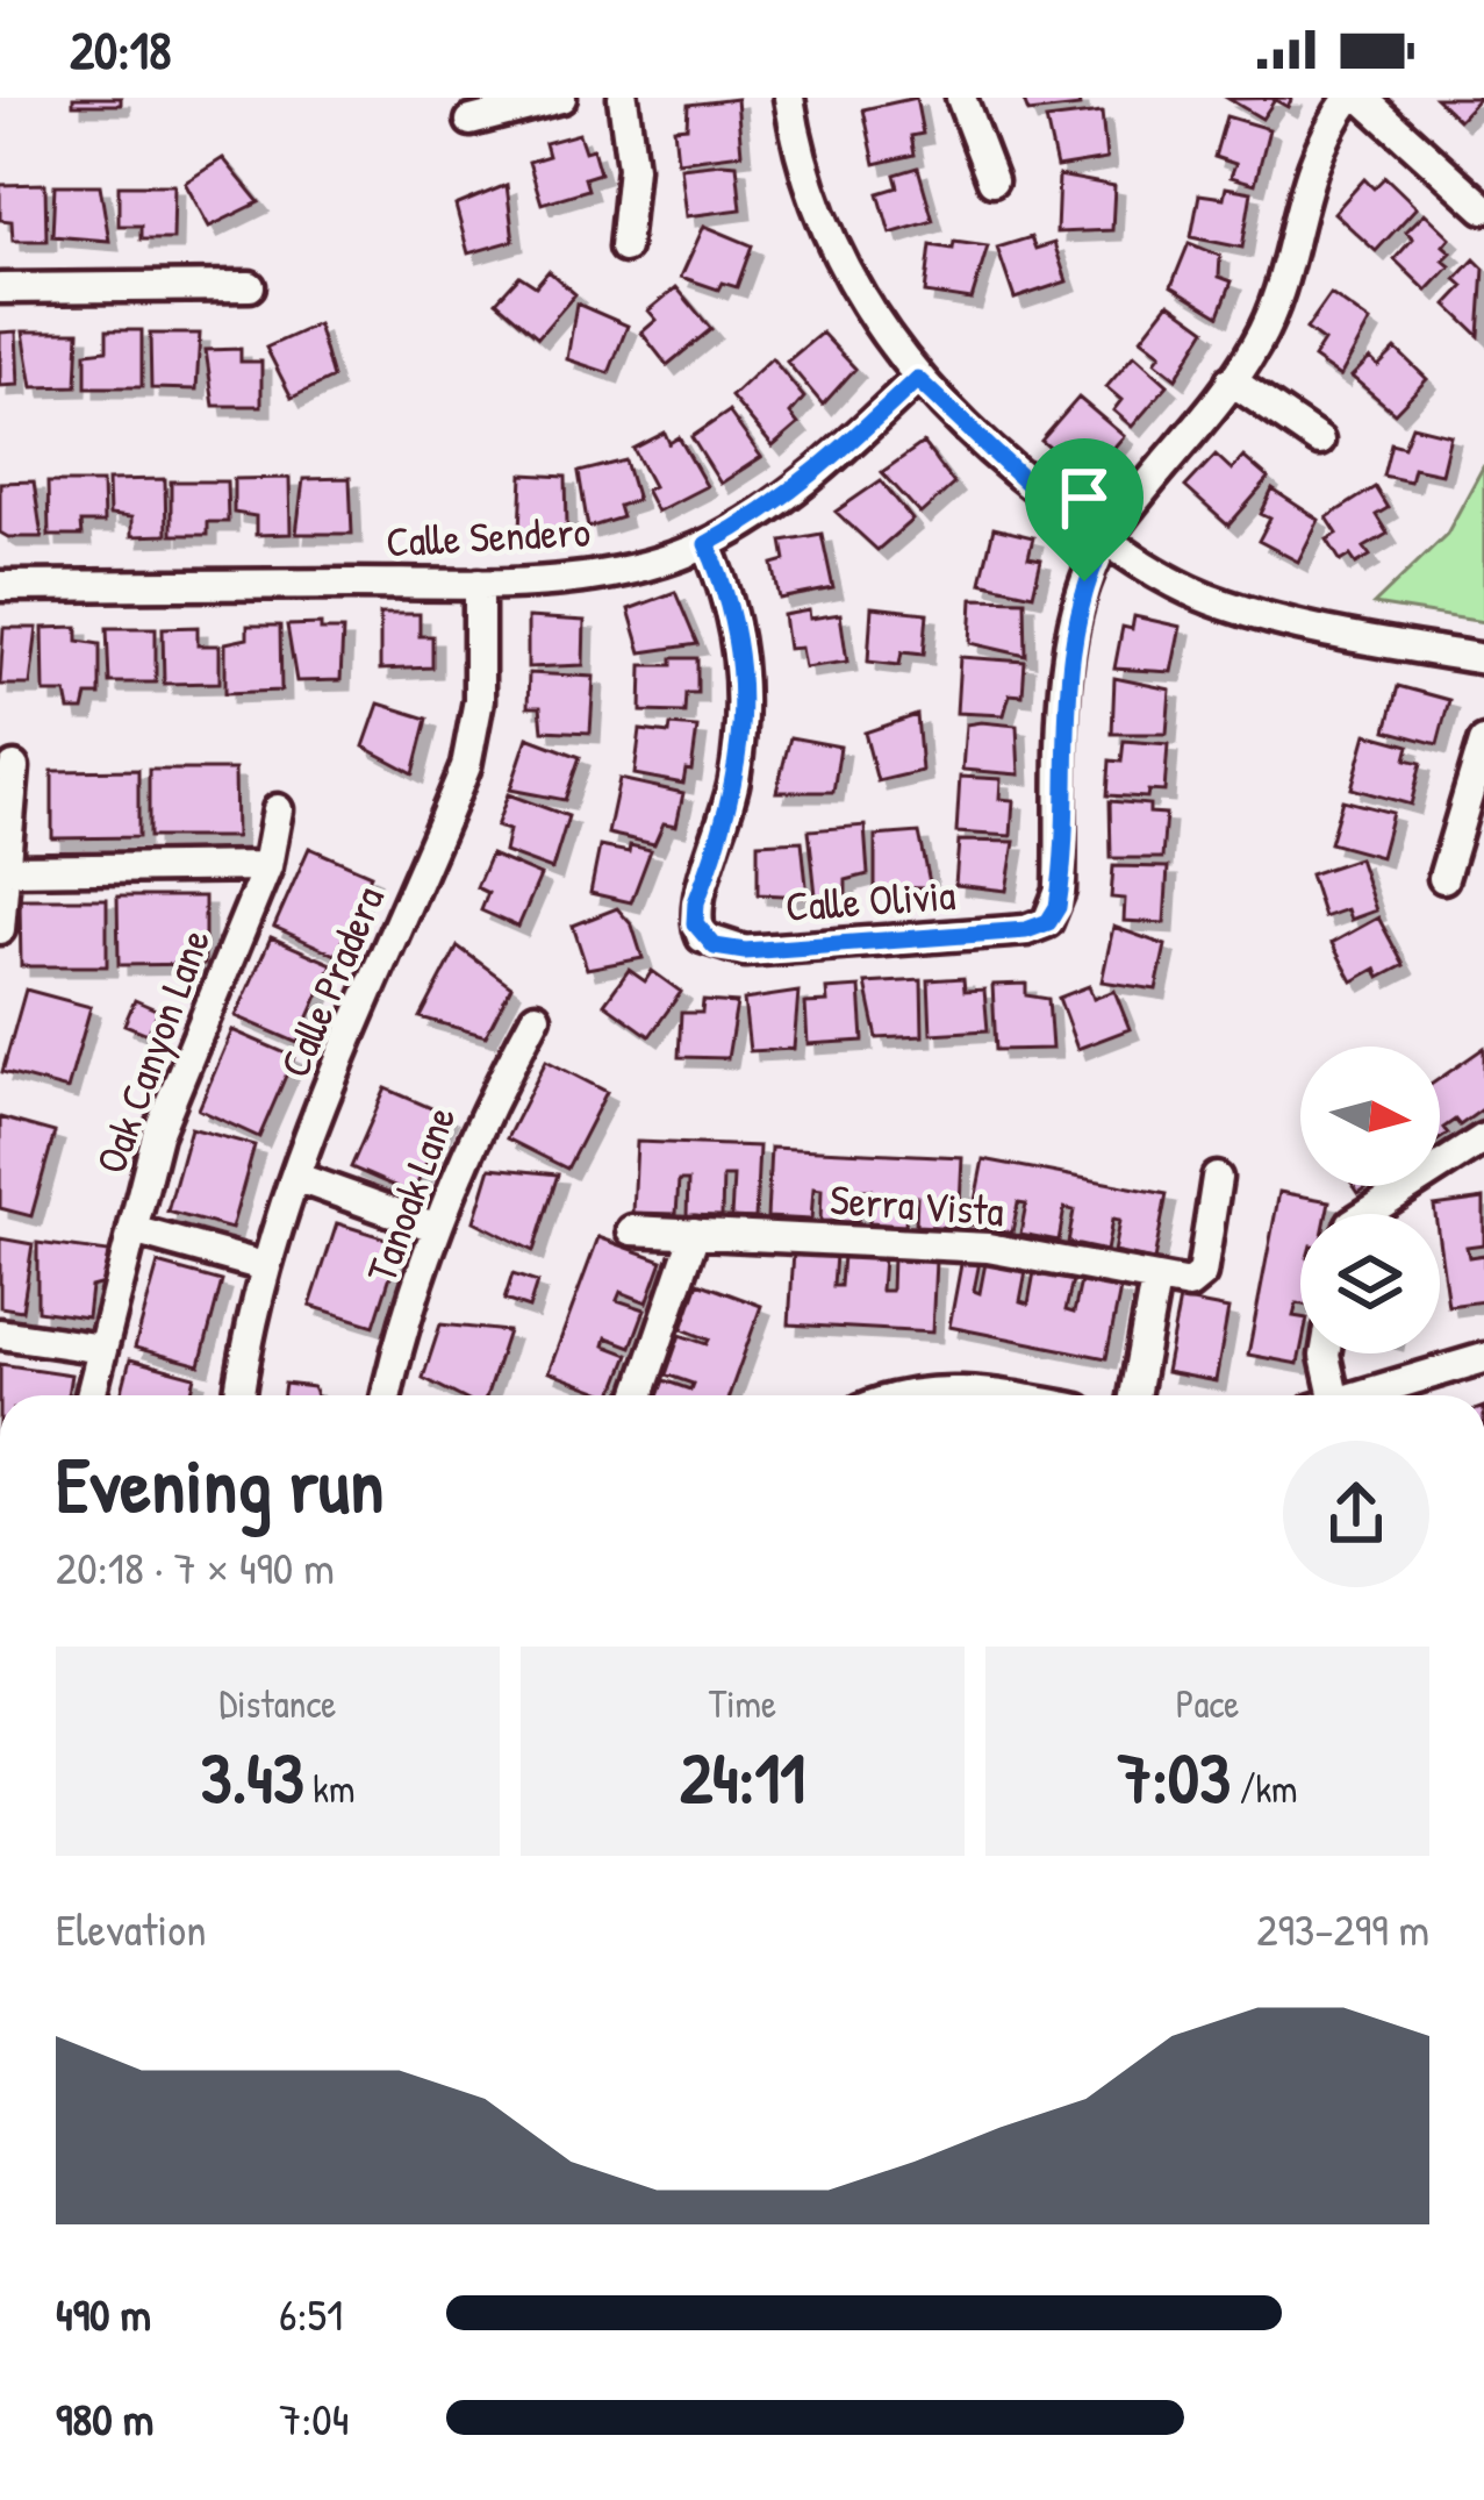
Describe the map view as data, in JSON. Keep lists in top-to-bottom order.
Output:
{
  "streets": {
    "street": [
      "Calle Sendero",
      "Calle Olivia",
      "Calle Pradera",
      "Oak Canyon Lane",
      "Tanoak Lane",
      "Serra Vista"
    ]
  },
  "crossings": [
    ["Calle Sendero", "Calle Olivia"],
    ["Calle Sendero", "Calle Pradera"]
  ],
  "north": "right",
  "page": {
    "status": "20:18",
    "heading": ["Evening run", "20:18 · 7 × 490 m"],
    "stats": [
      ["Distance", "3.43 km"],
      ["Time", "24:11"],
      ["Pace", "7:03 /km"]
    ],
    "chart": ["Elevation", "293–299 m"],
    "list": [
      {
        "name": "490 m",
        "note": "6:51"
      },
      {
        "name": "980 m",
        "note": "7:04"
      }
    ]
  }
}
